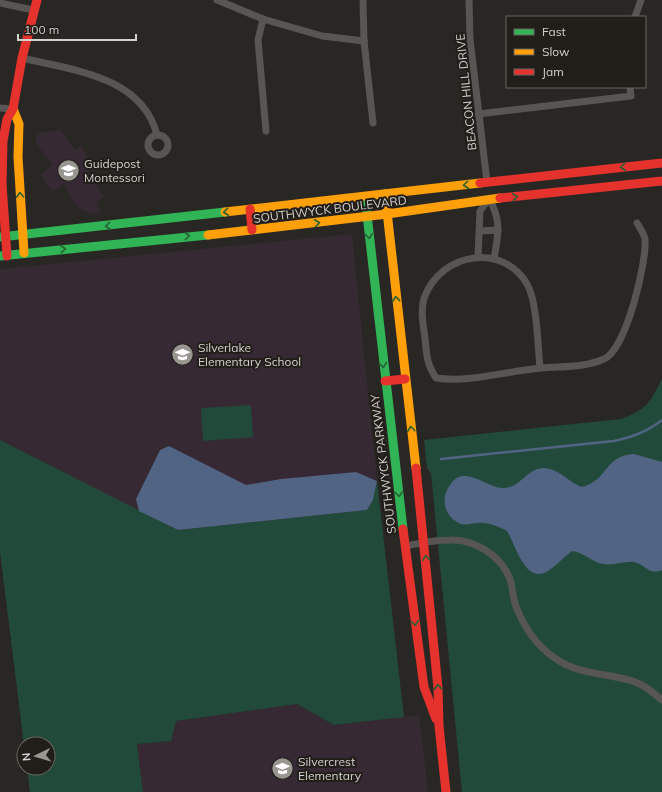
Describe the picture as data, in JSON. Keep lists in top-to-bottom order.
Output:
{
  "streets": {
    "street": ["BEACON HILL DRIVE", "SOUTHWYCK BOULEVARD", "SOUTHWYCK PARKWAY"]
  },
  "crossings": [
    ["BEACON HILL DRIVE", "SOUTHWYCK BOULEVARD"],
    ["SOUTHWYCK BOULEVARD", "SOUTHWYCK PARKWAY"]
  ],
  "places": {
    "school or university": ["Guidepost Montessori", "Silverlake Elementary School", "Silvercrest Elementary"]
  },
  "legend": ["Fast", "Slow", "Jam"],
  "scale_bar": "100 m",
  "north": "left"
}
